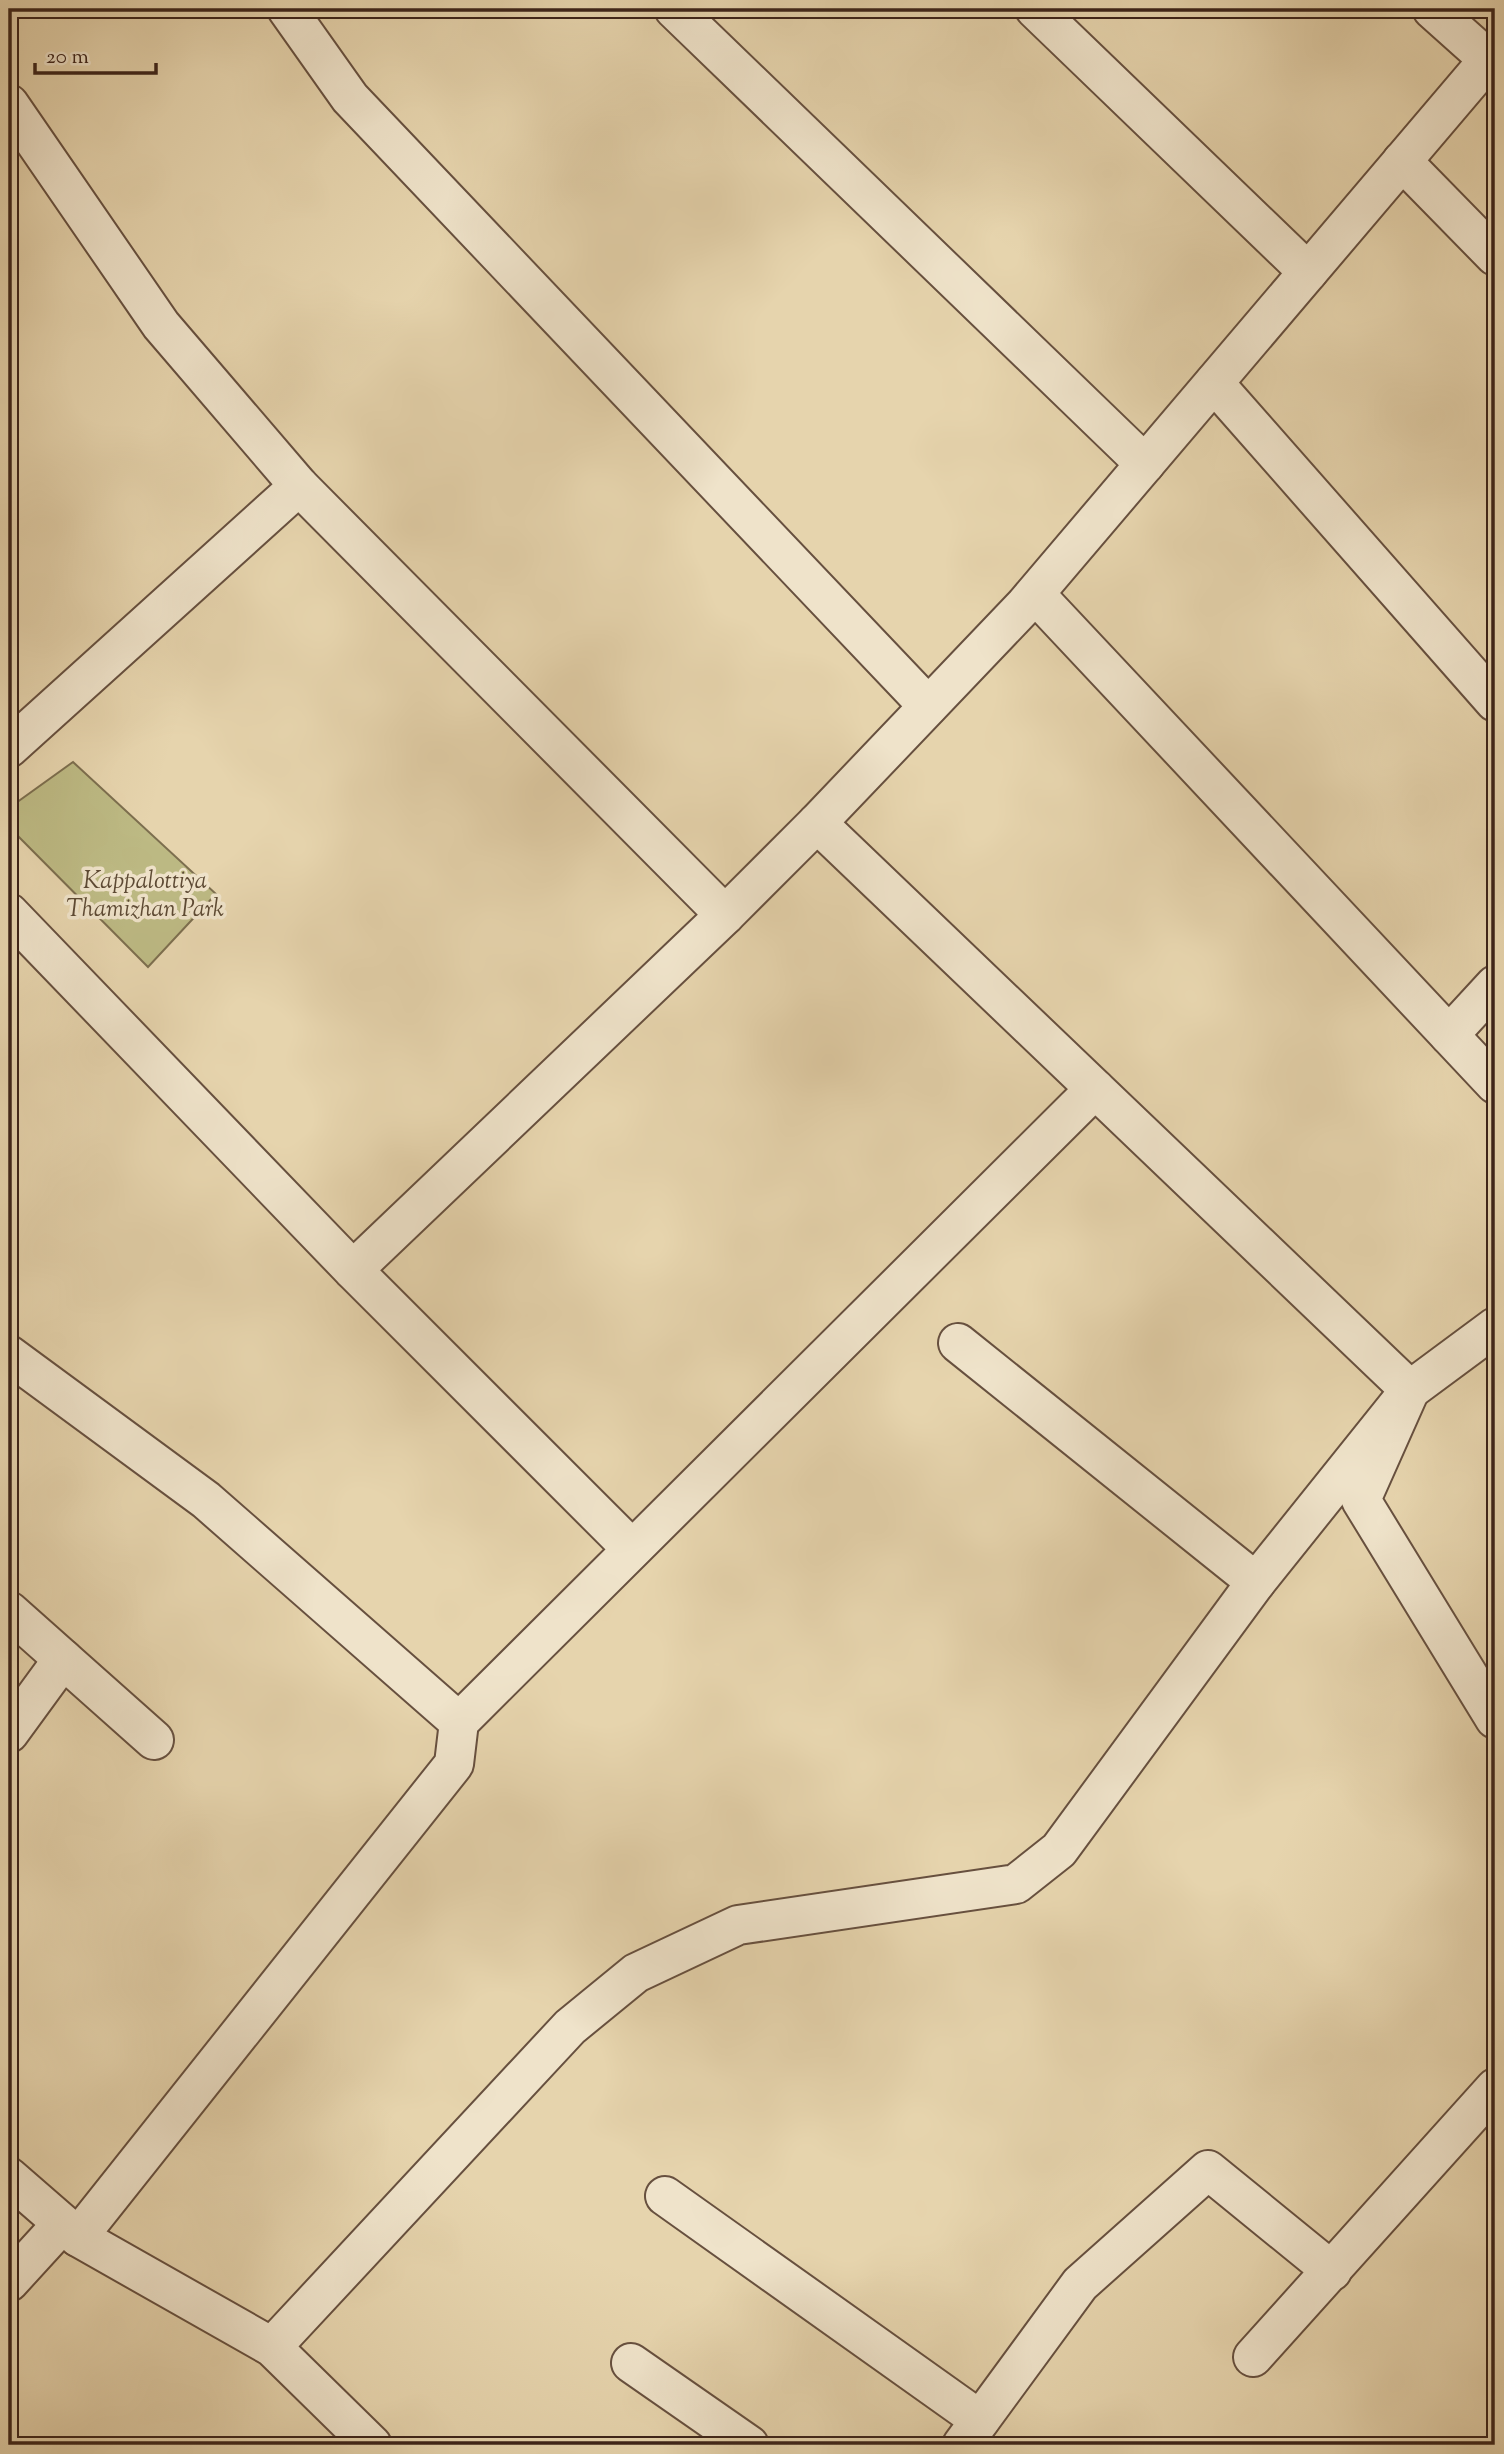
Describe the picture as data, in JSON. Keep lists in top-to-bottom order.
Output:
{
  "parks": ["Kappalottiya Thamizhan Park"],
  "scale_bar": "20 m"
}
